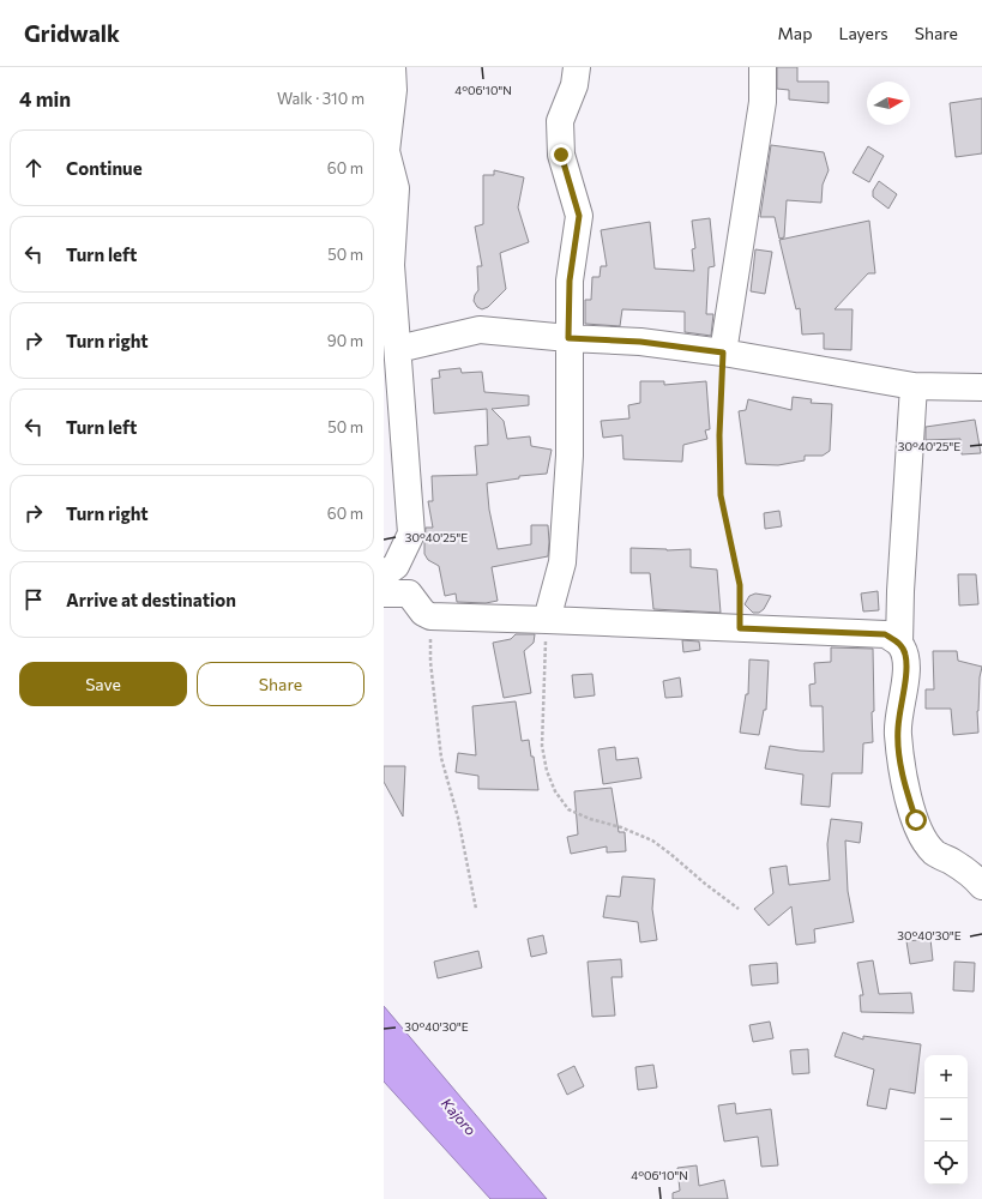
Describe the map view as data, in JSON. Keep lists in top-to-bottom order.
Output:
{
  "water": ["Kajoro"],
  "north": "right",
  "page": {
    "header": "Gridwalk",
    "nav": ["Map", "Layers", "Share"],
    "heading": ["4 min", "Walk · 310 m"],
    "list": [
      ["Continue", "60 m"],
      ["Turn left", "50 m"],
      ["Turn right", "90 m"],
      ["Turn left", "50 m"],
      ["Turn right", "60 m"],
      "Arrive at destination"
    ],
    "buttons": ["Save", "Share"],
    "map_buttons": ["+", "−"]
  },
  "coordinates": ["4°06'10\"N", "30°40'25\"E", "30°40'30\"E"]
}
